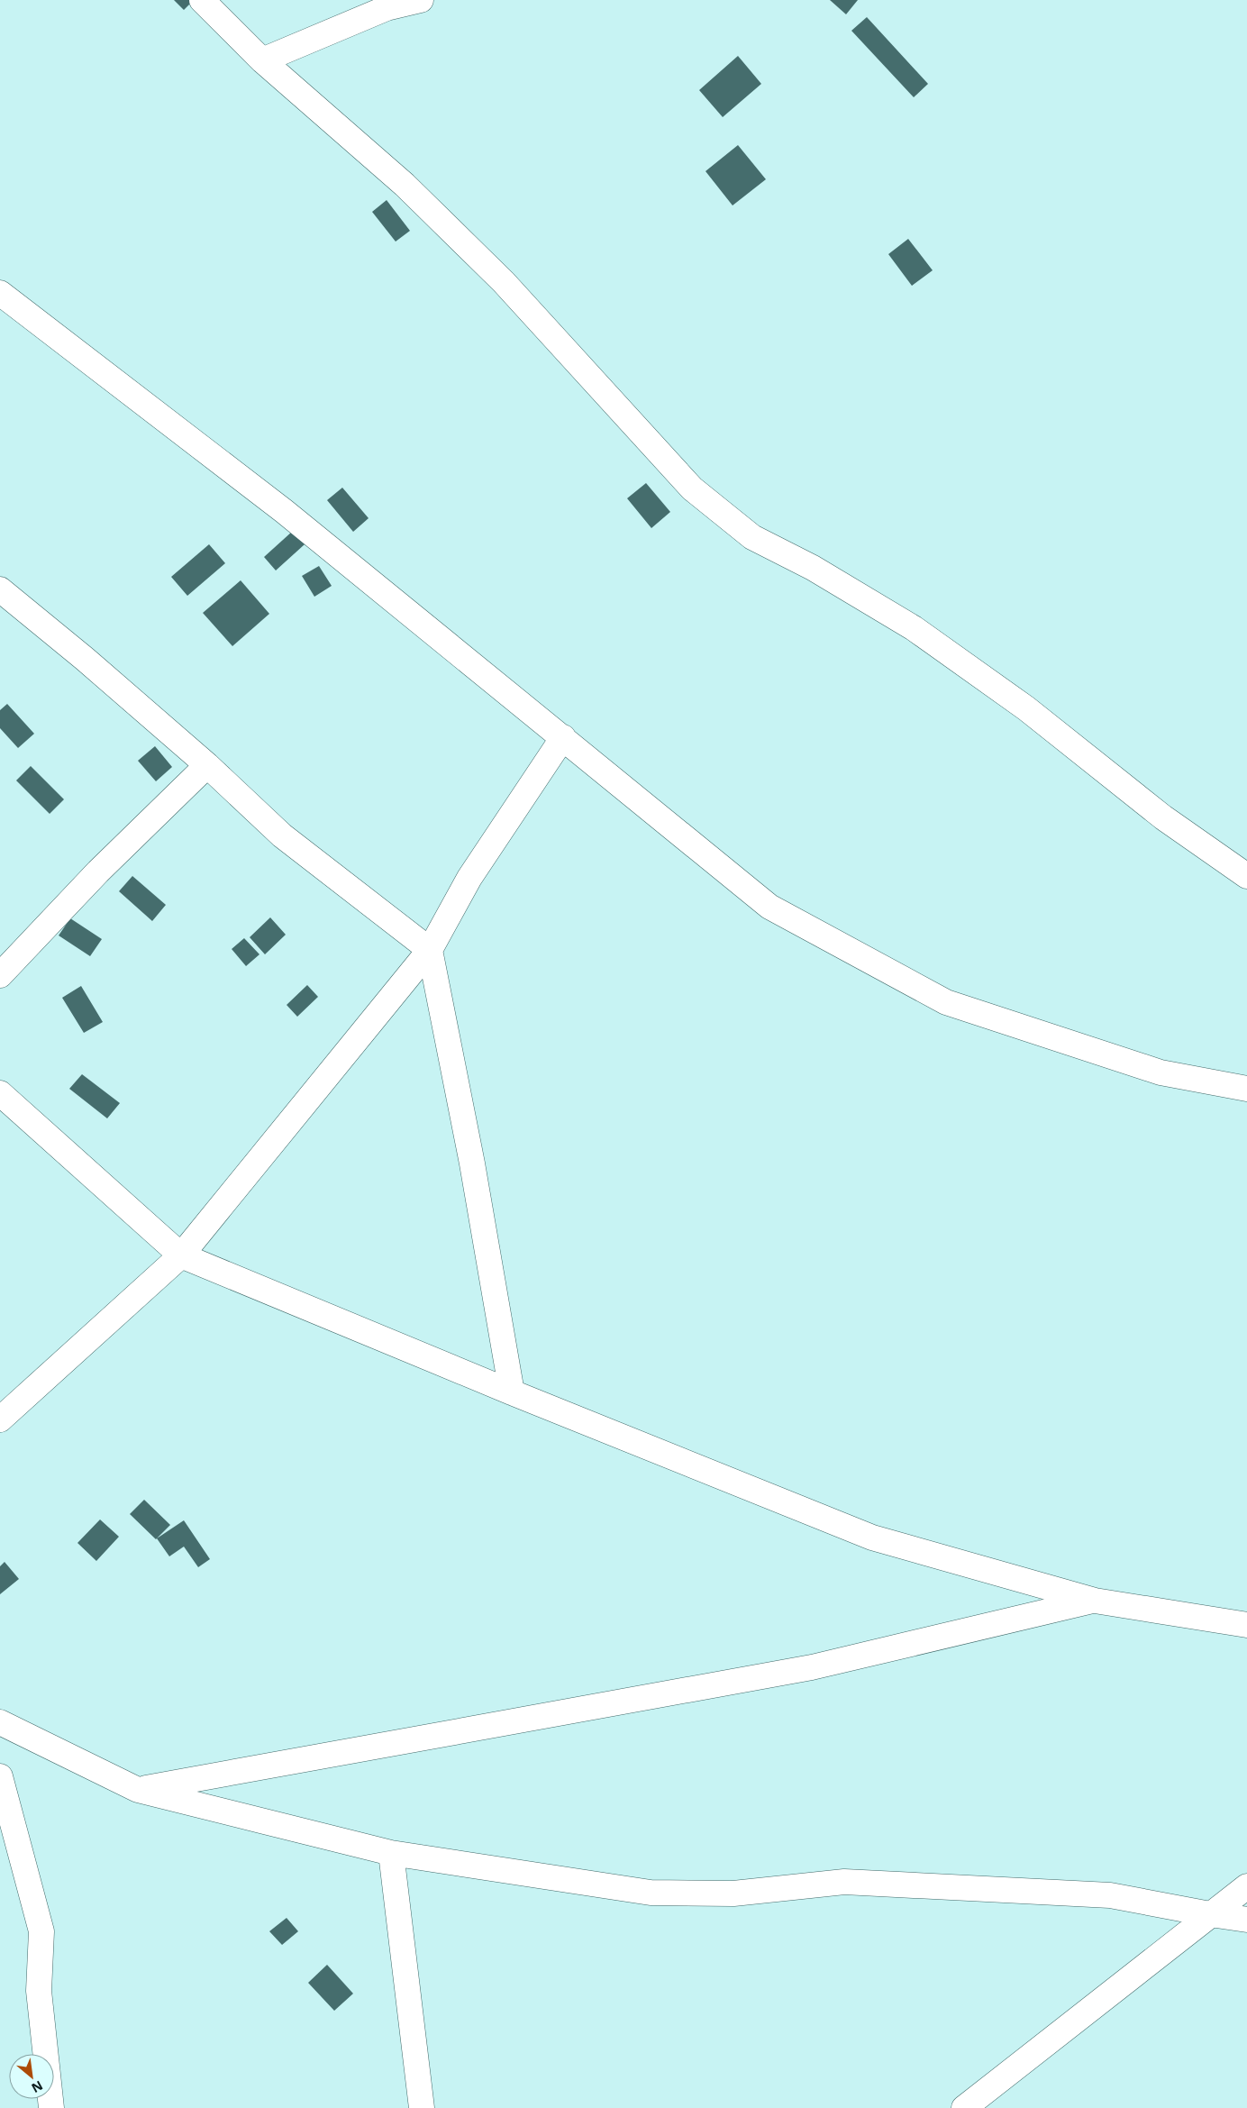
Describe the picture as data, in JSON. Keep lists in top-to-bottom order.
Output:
{
  "north": "bottom right"
}
